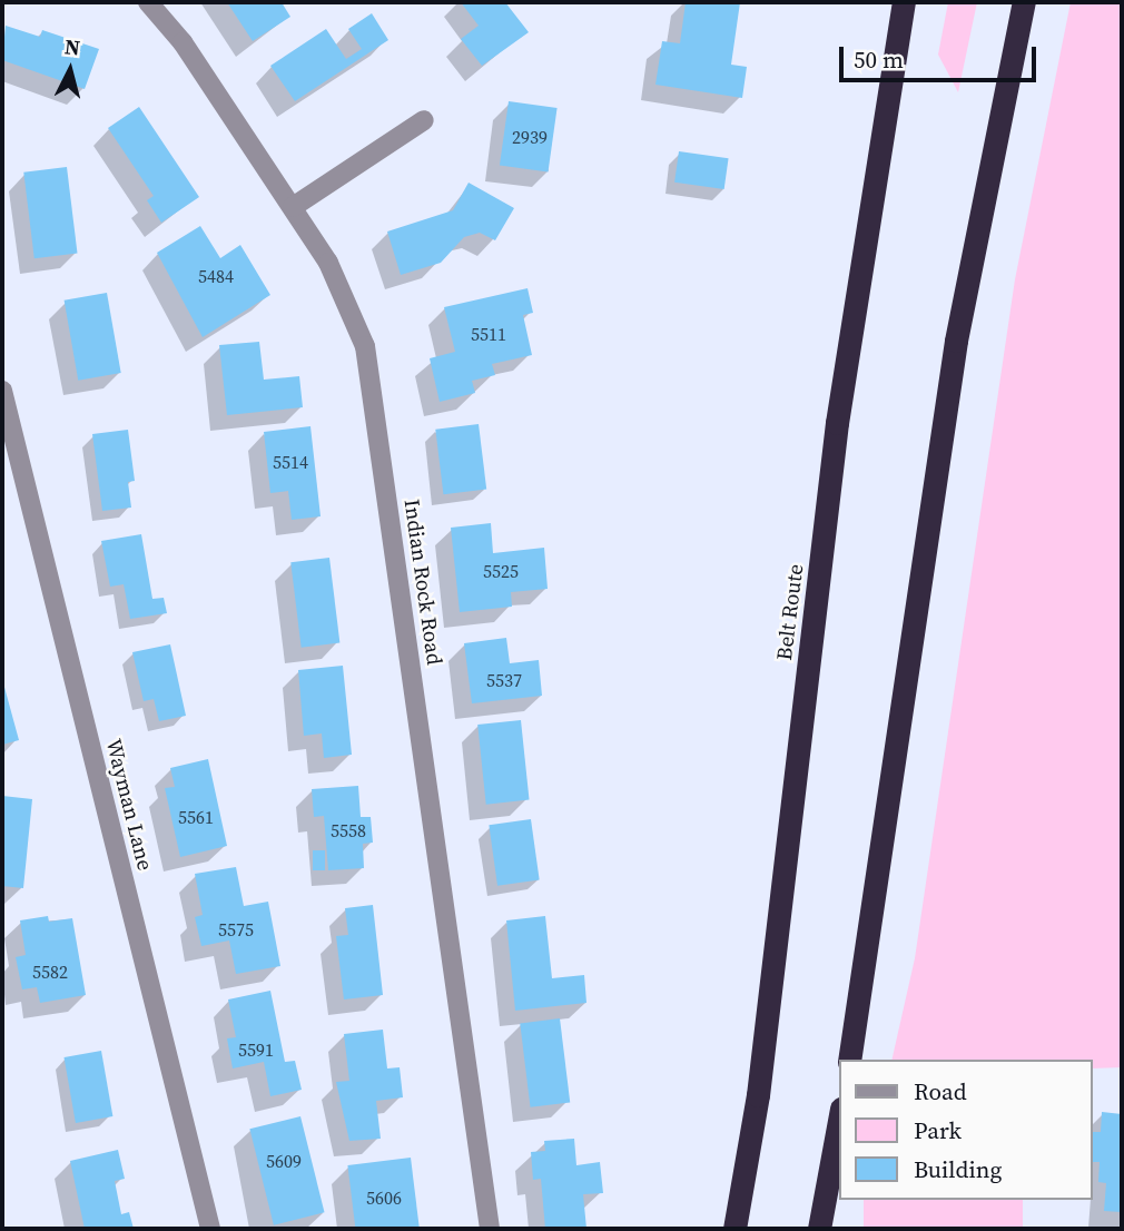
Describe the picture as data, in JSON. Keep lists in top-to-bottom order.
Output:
{
  "streets": {
    "highway": ["Belt Route"],
    "street": ["Indian Rock Road", "Wayman Lane"]
  },
  "house_numbers": [
    "2939",
    "5484",
    "5511",
    "5514",
    "5525",
    "5537",
    "5561",
    "5558",
    "5575",
    "5582",
    "5591",
    "5609",
    "5606"
  ],
  "legend": ["Road", "Park", "Building"],
  "scale_bar": "50 m",
  "north": "top"
}
